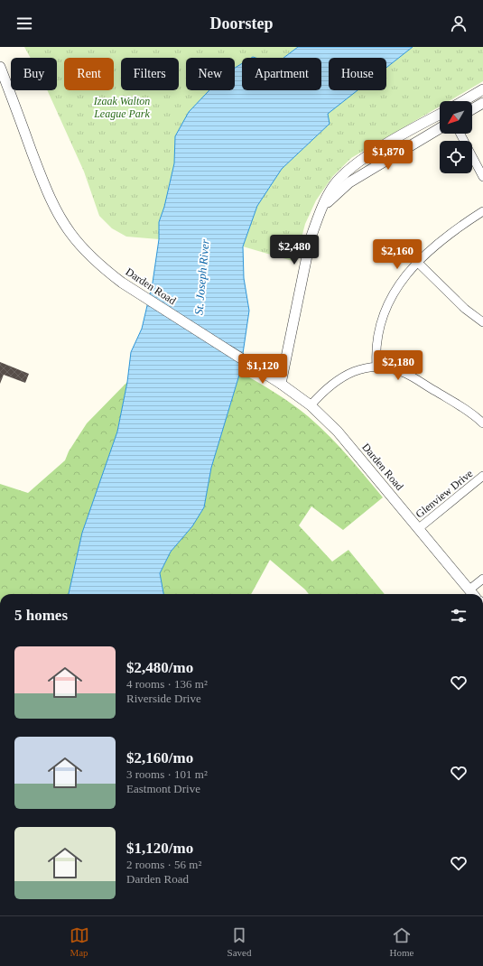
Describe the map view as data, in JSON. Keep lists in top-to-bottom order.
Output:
{
  "streets": {
    "street": ["Darden Road", "Glenview Drive"]
  },
  "crossings": [
    ["Darden Road", "Glenview Drive"]
  ],
  "water": ["St. Joseph River"],
  "parks": ["Izaak Walton League Park"],
  "north": "bottom left",
  "page": {
    "header": "Doorstep",
    "chip": [
      "Buy",
      "Rent",
      "Filters",
      "New",
      "Apartment",
      "House"
    ],
    "price": [
      "$1,870",
      "$2,480",
      "$2,160",
      "$2,180",
      "$1,120"
    ],
    "heading": "5 homes",
    "list": [
      {
        "name": "$2,480/mo",
        "note": "4 rooms · 136 m² · Riverside Drive"
      },
      {
        "name": "$2,160/mo",
        "note": "3 rooms · 101 m² · Eastmont Drive"
      },
      {
        "name": "$1,120/mo",
        "note": "2 rooms · 56 m² · Darden Road"
      }
    ],
    "tabs": ["Map", "Saved", "Home"]
  }
}
